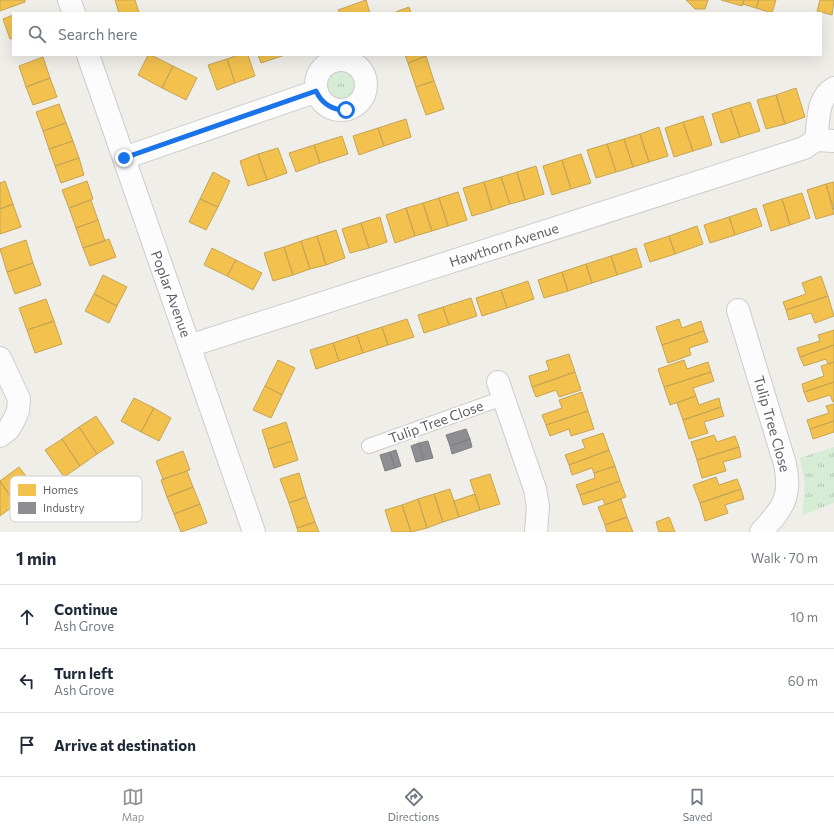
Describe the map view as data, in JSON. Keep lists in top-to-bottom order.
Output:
{
  "streets": {
    "street": ["Hawthorn Avenue", "Poplar Avenue", "Tulip Tree Close"]
  },
  "crossings": [
    ["Hawthorn Avenue", "Poplar Avenue"]
  ],
  "legend": ["Homes", "Industry"],
  "page": {
    "search": "Search here",
    "heading": ["1 min", "Walk · 70 m"],
    "list": [
      ["Continue", "Ash Grove", "10 m"],
      ["Turn left", "Ash Grove", "60 m"],
      "Arrive at destination"
    ],
    "nav": ["Map", "Directions", "Saved"]
  }
}
